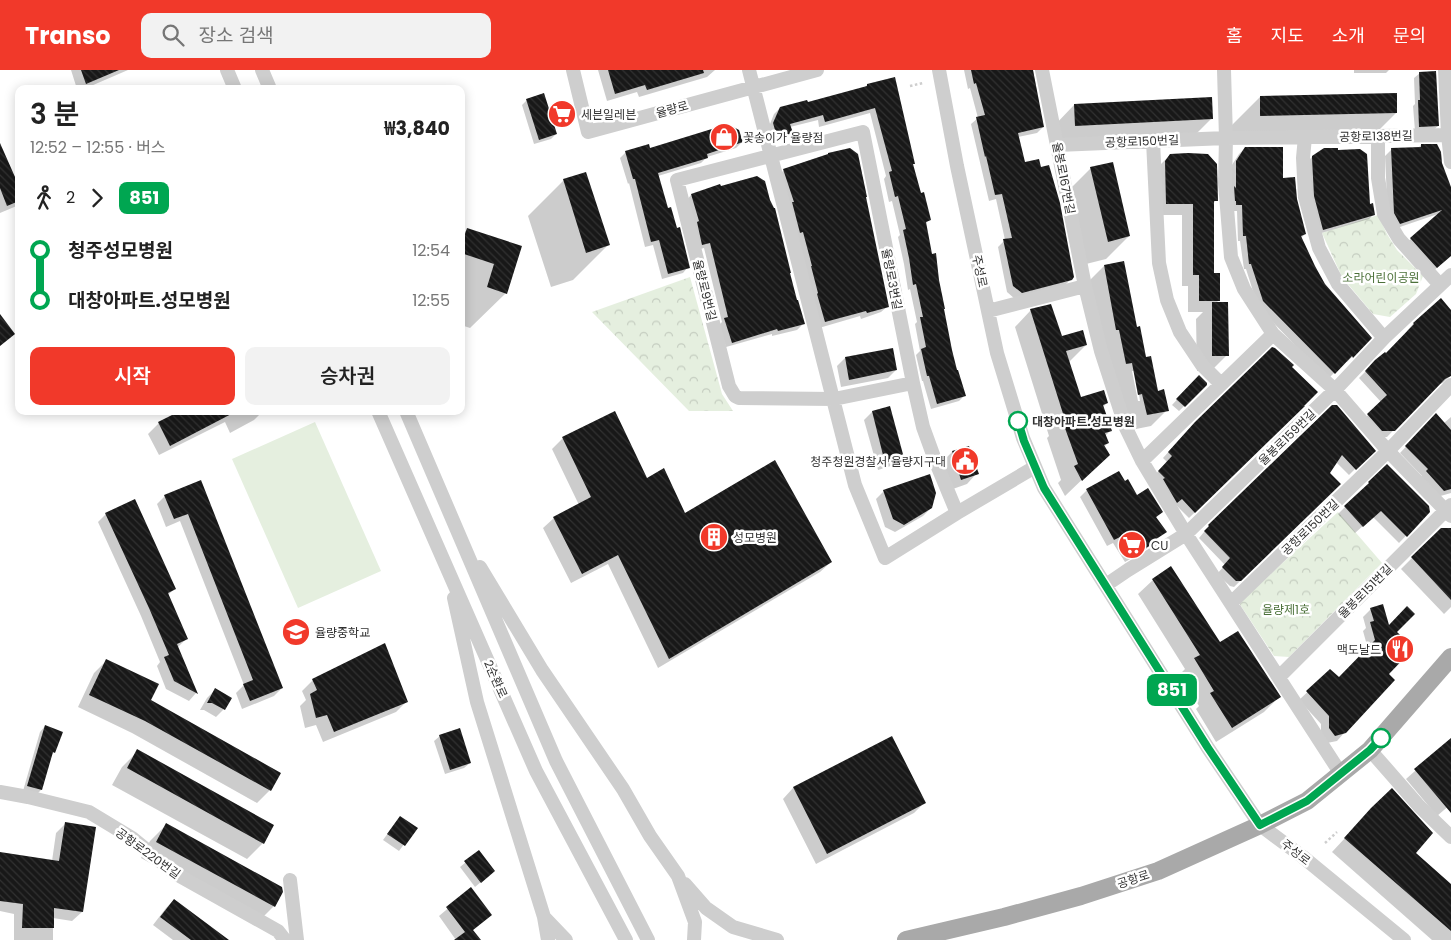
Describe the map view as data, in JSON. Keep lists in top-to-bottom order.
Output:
{
  "streets": {
    "main road": ["공항로"],
    "street": [
      "율량로",
      "공항로138번길",
      "공항로150번길",
      "율봉로167번길",
      "주성로",
      "율량로3번길",
      "율량로9번길",
      "율봉로159번길",
      "율봉로151번길",
      "2순환로",
      "공항로220번길"
    ]
  },
  "crossings": [
    ["공항로138번길", "공항로150번길"],
    ["공항로150번길", "율봉로167번길"],
    ["주성로", "율봉로159번길"],
    ["주성로", "공항로"],
    ["율량로3번길", "율량로9번길"]
  ],
  "parks": ["소라어린이공원", "율량제1호"],
  "places": {
    "supermarket": ["세븐일레븐", "CU"],
    "shop": ["꽃송이가 율량점"],
    "other": ["대창아파트.성모병원"],
    "public building": ["청주청원경찰서 율량지구대"],
    "building": ["성모병원"],
    "school or university": ["율량중학교"],
    "restaurant": ["맥도날드"]
  },
  "lines": ["bus line 851"],
  "page": {
    "header": "Transo",
    "search": "장소 검색",
    "nav": [
      "홈",
      "지도",
      "소개",
      "문의"
    ],
    "on_map": "851",
    "heading": ["3 분", "12:52 – 12:55 · 버스", "₩3,840"],
    "legs": ["2", "851"],
    "list": [
      {
        "name": "청주성모병원",
        "value": "12:54"
      },
      {
        "name": "대창아파트.성모병원",
        "value": "12:55"
      }
    ],
    "buttons": ["시작", "승차권"]
  }
}
